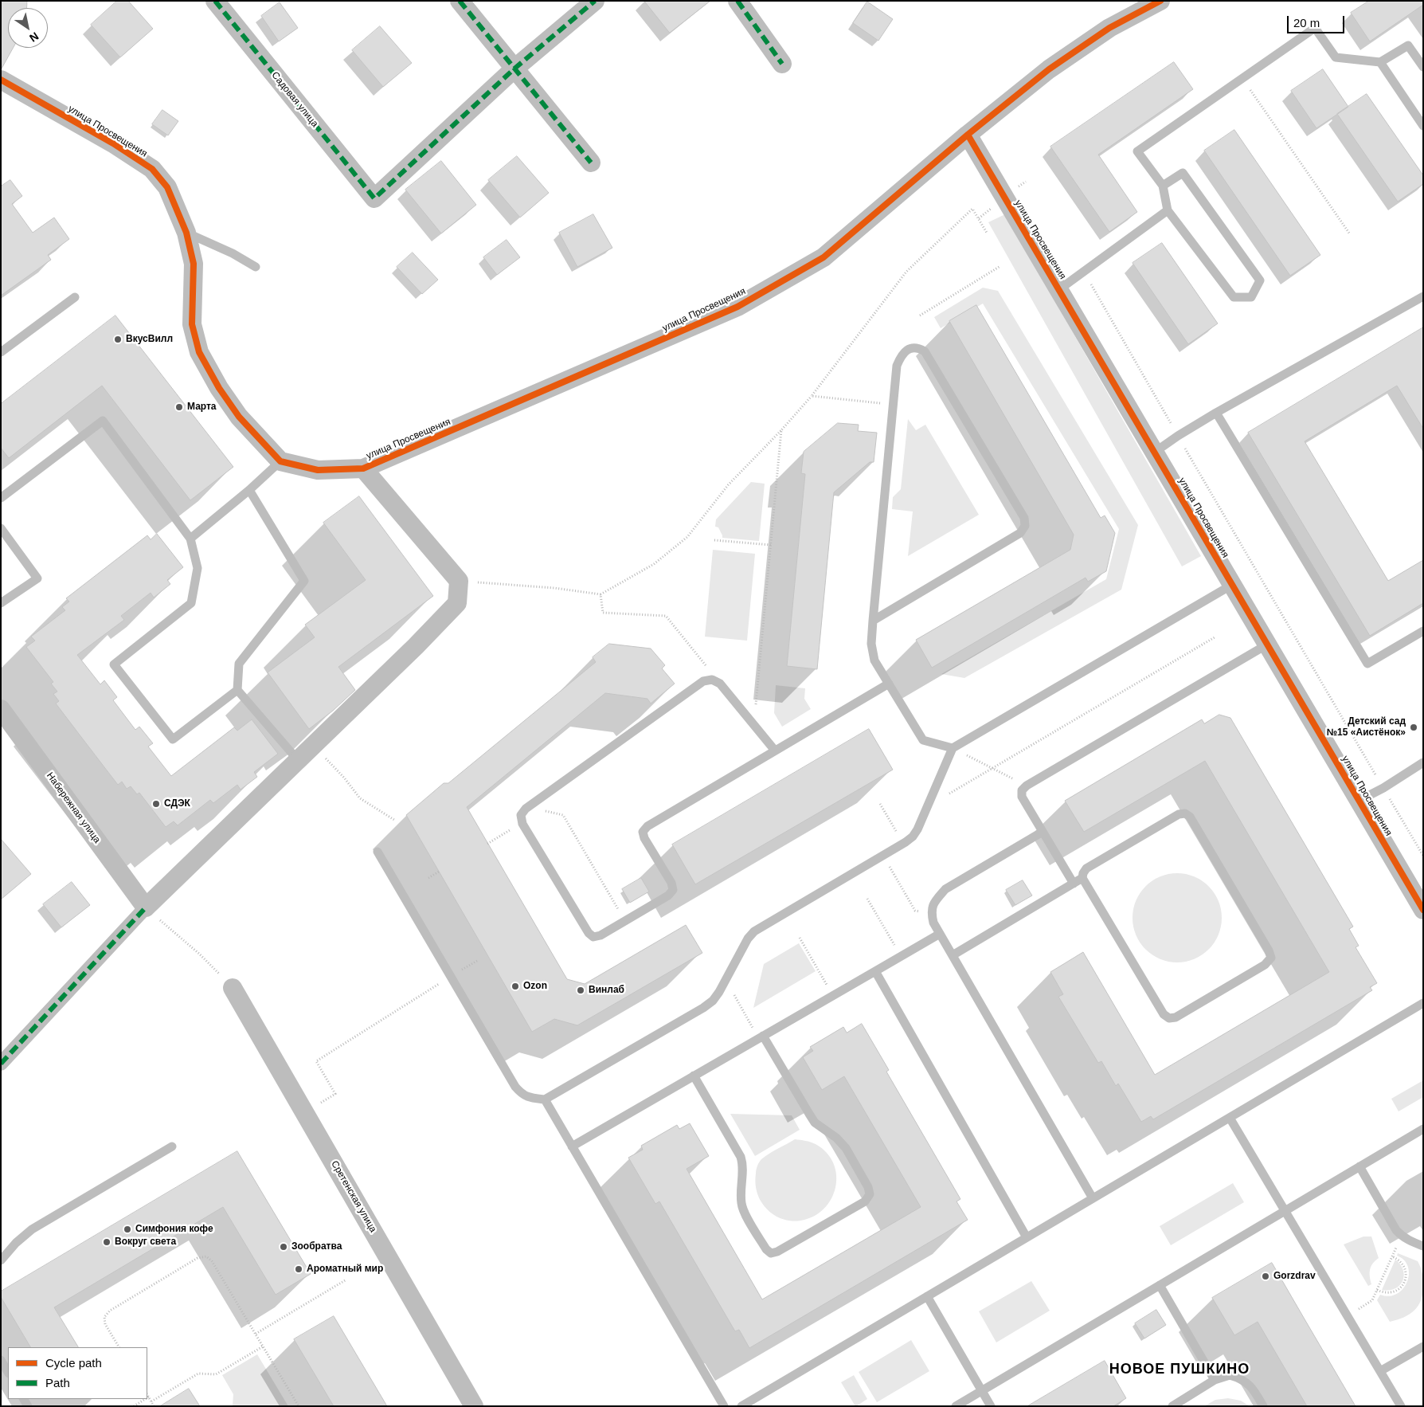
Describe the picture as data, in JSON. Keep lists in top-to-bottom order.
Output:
{
  "streets": {
    "street": [
      "Садовая улица",
      "улица Просвещения",
      "Набережная улица",
      "Сретенская улица"
    ]
  },
  "districts": ["НОВОЕ ПУШКИНО"],
  "places": [
    "ВкусВилл",
    "Марта",
    "Детский сад №15 «Аистёнок»",
    "СДЭК",
    "Ozon",
    "Винлаб",
    "Симфония кофе",
    "Вокруг света",
    "Зообратва",
    "Ароматный мир",
    "Gorzdrav"
  ],
  "legend": ["Cycle path", "Path"],
  "scale_bar": "20 m",
  "north": "bottom right"
}
